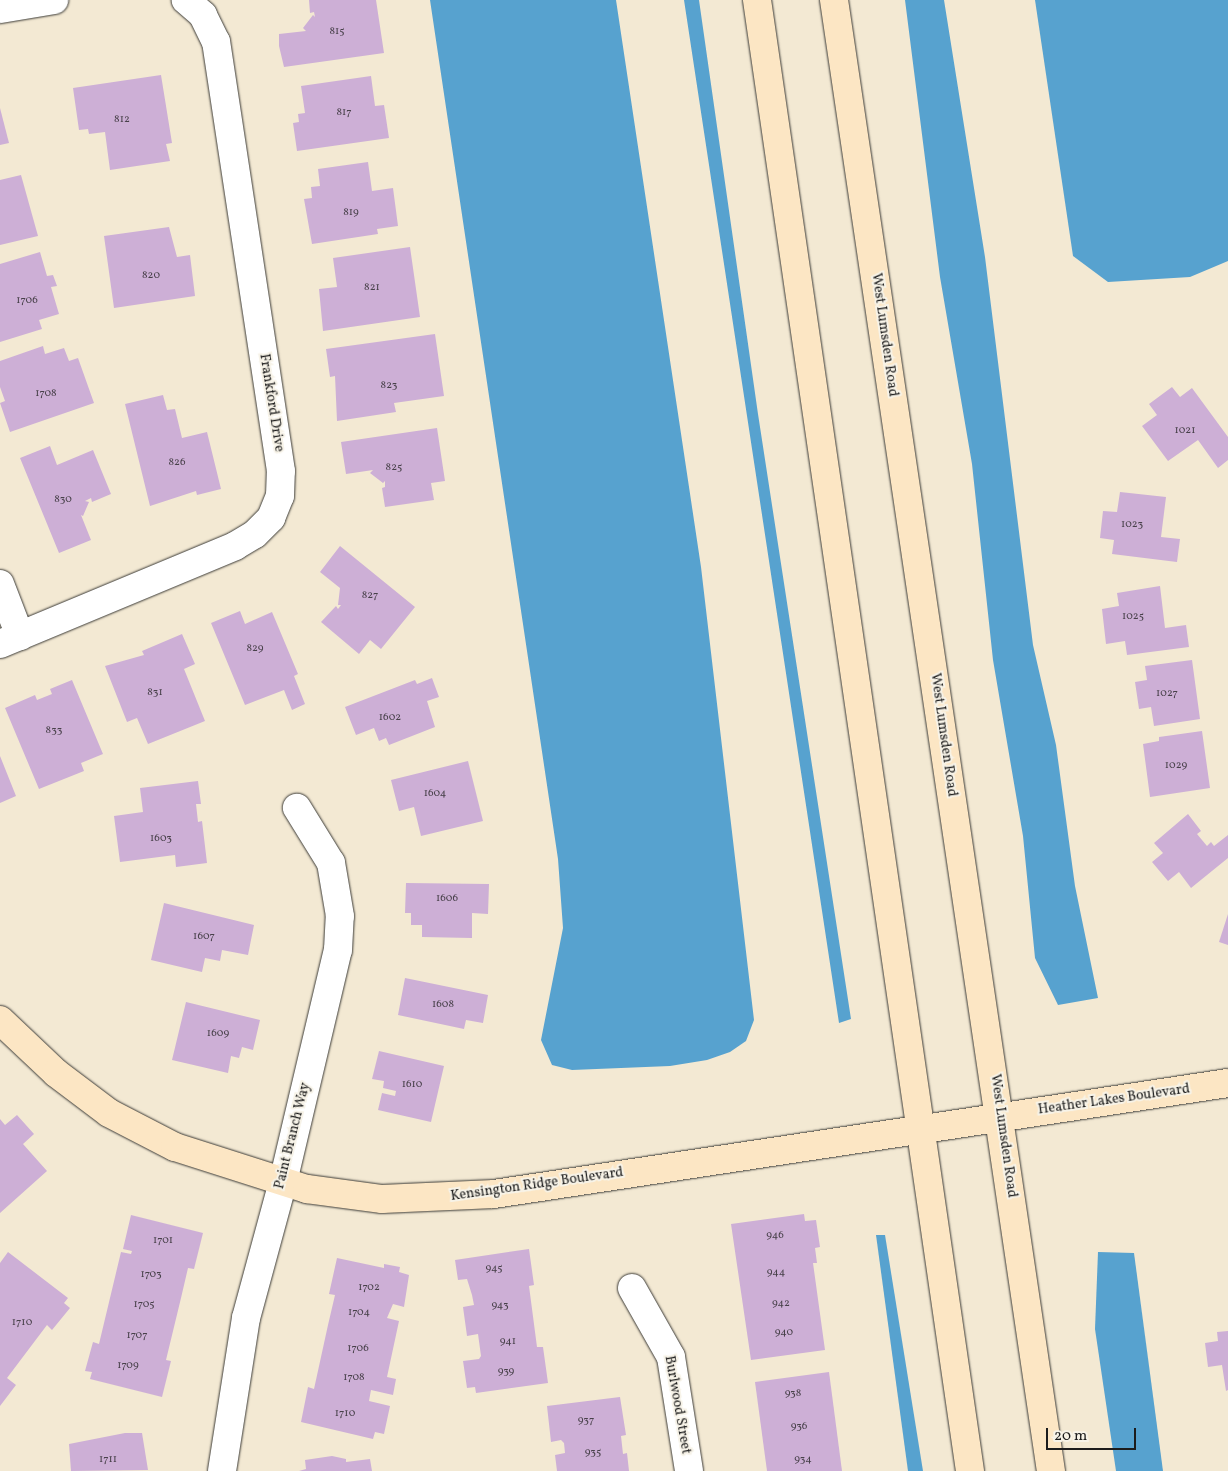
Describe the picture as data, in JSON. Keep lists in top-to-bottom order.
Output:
{
  "streets": {
    "main road": ["West Lumsden Road", "Heather Lakes Boulevard", "Kensington Ridge Boulevard"],
    "street": ["Frankford Drive", "Paint Branch Way", "Burlwood Street"]
  },
  "crossings": [
    ["West Lumsden Road", "Heather Lakes Boulevard"],
    ["West Lumsden Road", "Kensington Ridge Boulevard"],
    ["Heather Lakes Boulevard", "Kensington Ridge Boulevard"],
    ["Paint Branch Way", "Kensington Ridge Boulevard"]
  ],
  "house_numbers": [
    "815",
    "817",
    "812",
    "819",
    "820",
    "821",
    "1706",
    "823",
    "1708",
    "1021",
    "826",
    "825",
    "830",
    "1023",
    "827",
    "1025",
    "829",
    "831",
    "1027",
    "1602",
    "833",
    "1029",
    "1604",
    "1603",
    "1606",
    "1607",
    "1608",
    "1609",
    "1610",
    "946",
    "1701",
    "945",
    "944",
    "1703",
    "1702",
    "942",
    "1705",
    "943",
    "1704",
    "1710",
    "940",
    "1707",
    "941",
    "1706",
    "1709",
    "939",
    "1708",
    "938",
    "1710",
    "937",
    "936",
    "935",
    "1711",
    "934"
  ],
  "scale_bar": "20 m"
}
